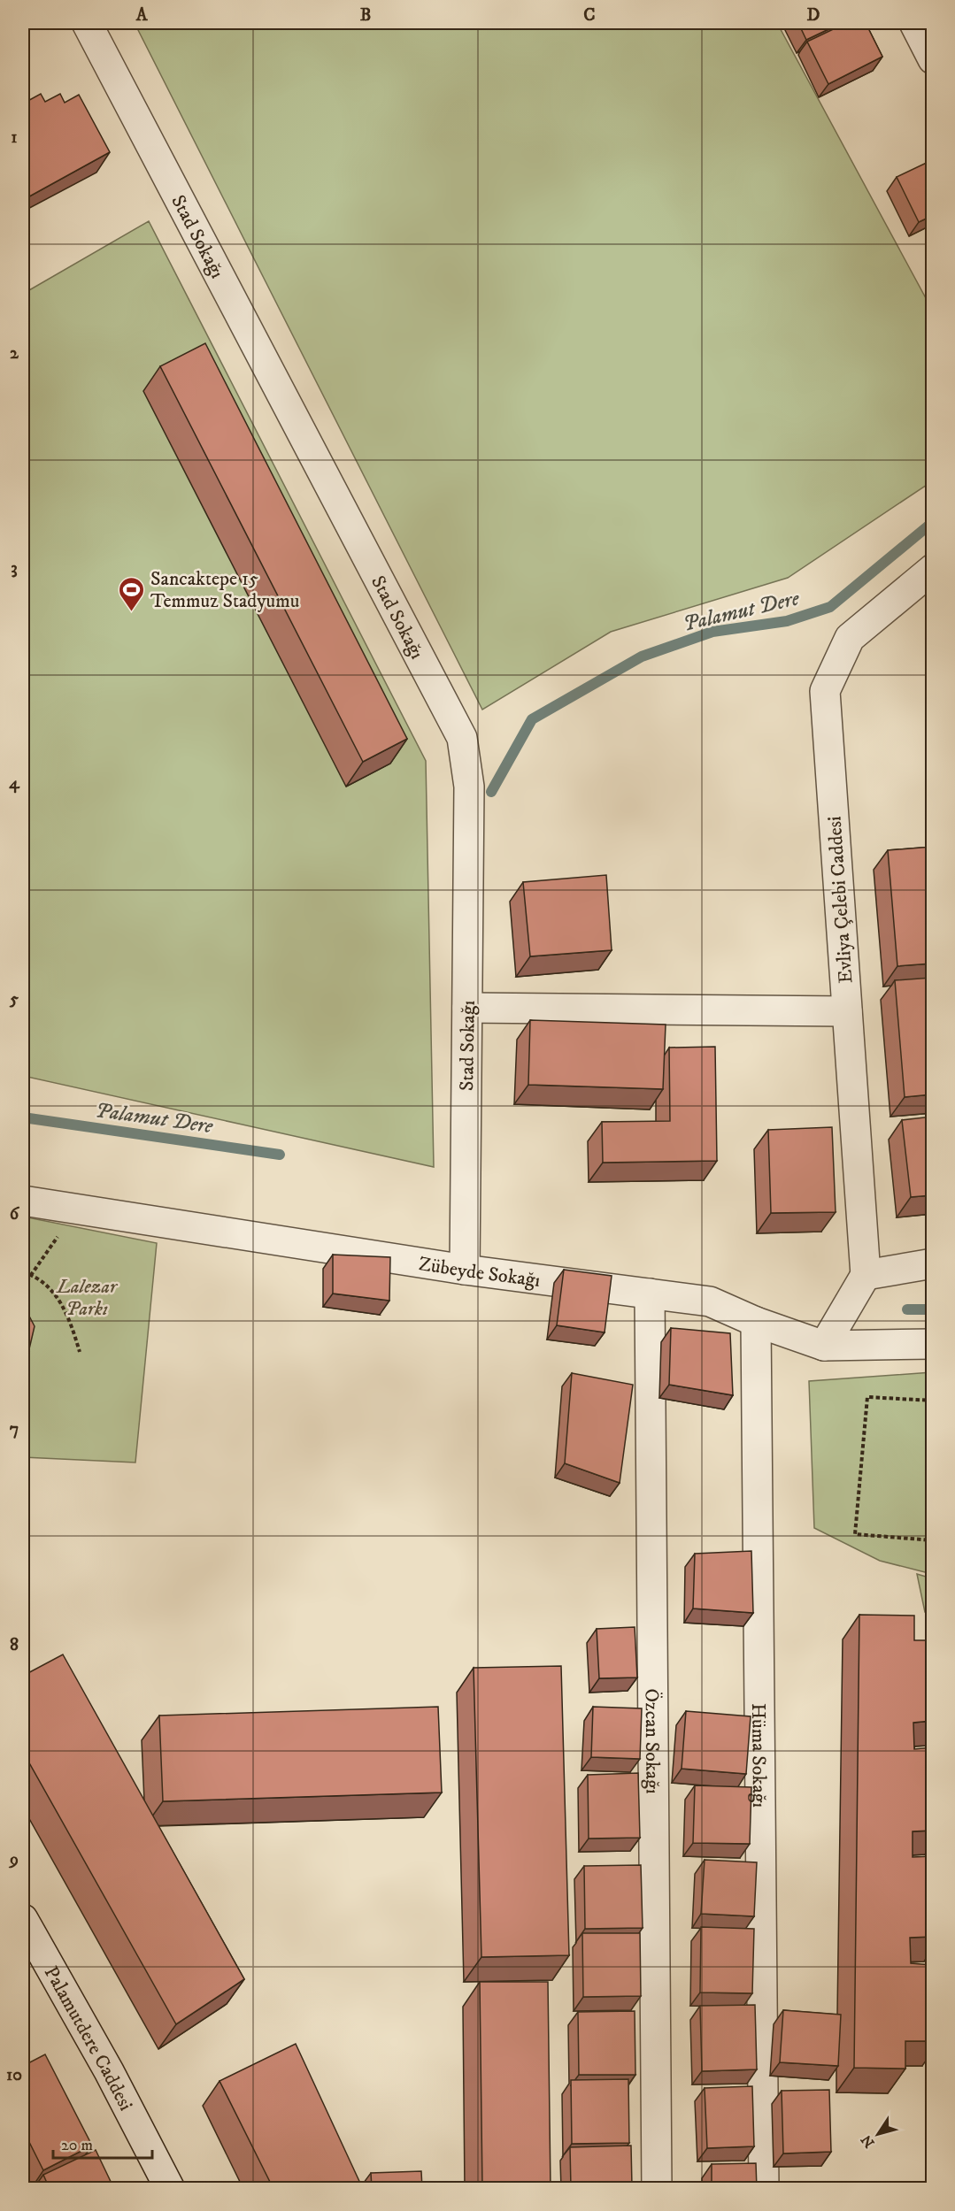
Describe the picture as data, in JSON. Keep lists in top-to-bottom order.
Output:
{
  "streets": {
    "street": [
      "Stad Sokağı",
      "Evliya Çelebi Caddesi",
      "Zübeyde Sokağı",
      "Özcan Sokağı",
      "Hüma Sokağı",
      "Palamutdere Caddesi"
    ]
  },
  "crossings": [
    ["Stad Sokağı", "Zübeyde Sokağı"],
    ["Zübeyde Sokağı", "Özcan Sokağı"],
    ["Zübeyde Sokağı", "Hüma Sokağı"]
  ],
  "water": ["Palamut Dere"],
  "parks": ["Lalezar Parkı"],
  "places": {
    "sports": ["Sancaktepe 15 Temmuz Stadyumu"]
  },
  "scale_bar": "20 m",
  "north": "bottom left",
  "grid": {
    "columns": [
      "A",
      "B",
      "C",
      "D"
    ],
    "rows": [
      "1",
      "2",
      "3",
      "4",
      "5",
      "6",
      "7",
      "8",
      "9",
      "10"
    ]
  }
}
